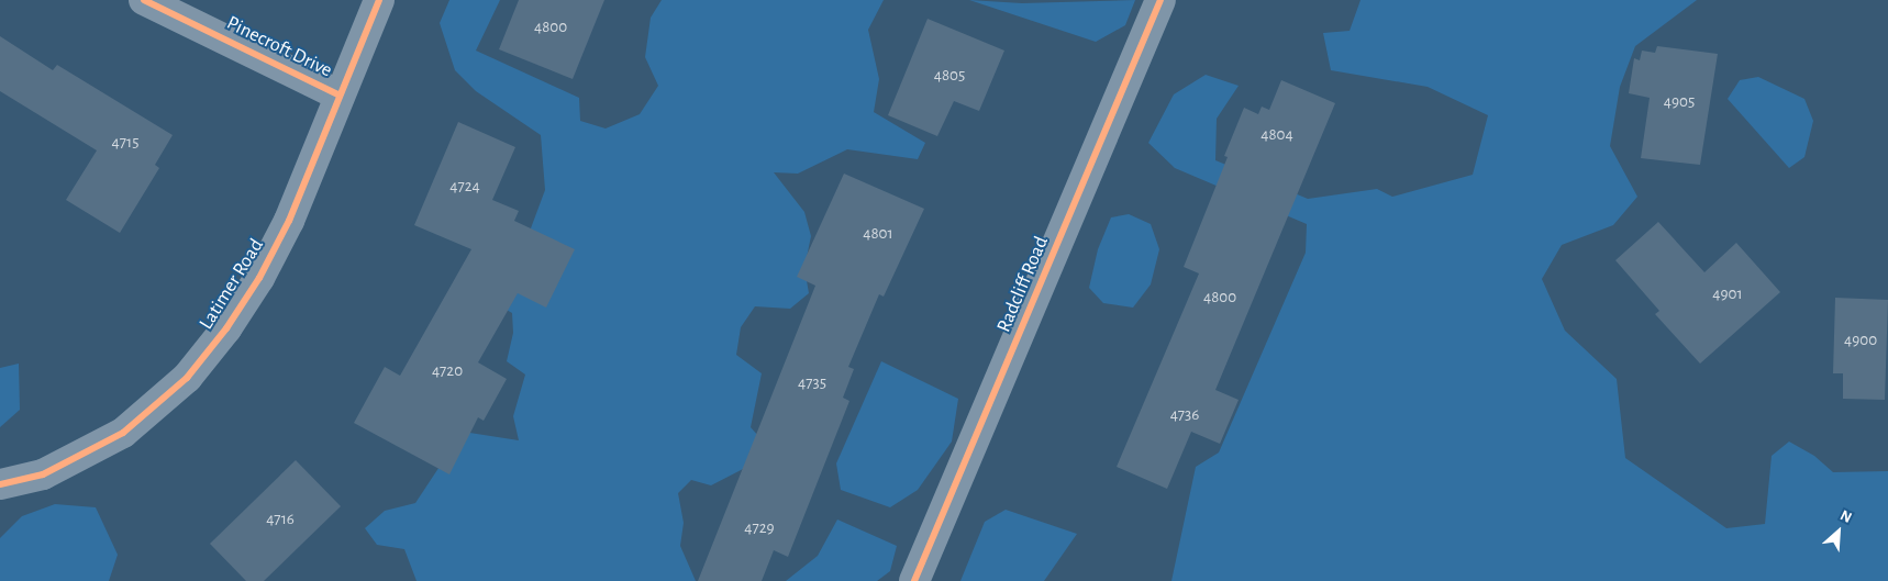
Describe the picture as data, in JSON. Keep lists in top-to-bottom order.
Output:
{
  "streets": {
    "street": ["Pinecroft Drive", "Latimer Road", "Radcliff Road"]
  },
  "crossings": [
    ["Pinecroft Drive", "Latimer Road"]
  ],
  "house_numbers": [
    "4800",
    "4805",
    "4905",
    "4804",
    "4715",
    "4724",
    "4801",
    "4901",
    "4800",
    "4900",
    "4720",
    "4735",
    "4736",
    "4716",
    "4729"
  ],
  "north": "top right"
}
